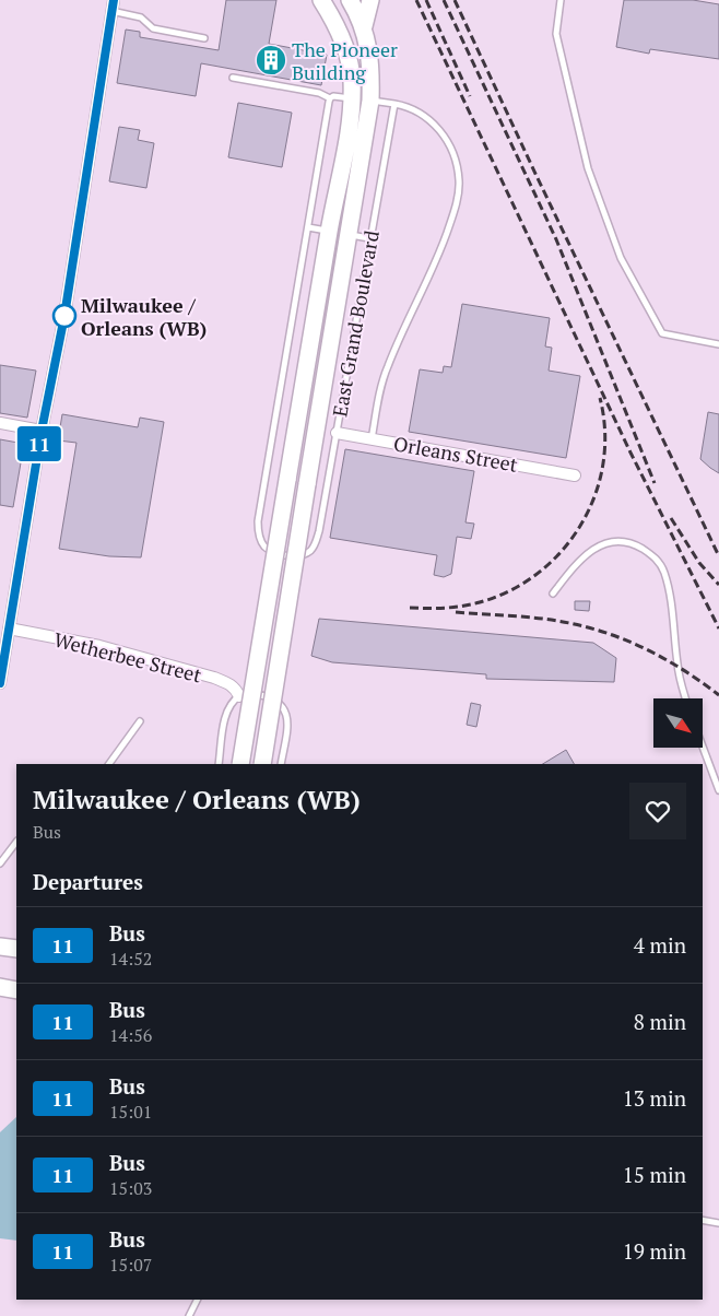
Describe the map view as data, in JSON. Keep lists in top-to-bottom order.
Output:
{
  "streets": {
    "main road": ["East Grand Boulevard"],
    "street": ["Orleans Street", "Wetherbee Street"]
  },
  "crossings": [
    ["East Grand Boulevard", "Orleans Street"]
  ],
  "places": {
    "building": ["The Pioneer Building"],
    "other": ["Milwaukee / Orleans (WB)"]
  },
  "lines": ["bus line 11"],
  "north": "bottom right",
  "page": {
    "on_map": "11",
    "heading": [
      ["Milwaukee / Orleans (WB)", "Bus"],
      "Departures"
    ],
    "list": [
      {
        "mark": "11",
        "name": "Bus",
        "note": "14:52",
        "value": "4 min"
      },
      {
        "mark": "11",
        "name": "Bus",
        "note": "14:56",
        "value": "8 min"
      },
      {
        "mark": "11",
        "name": "Bus",
        "note": "15:01",
        "value": "13 min"
      },
      {
        "mark": "11",
        "name": "Bus",
        "note": "15:03",
        "value": "15 min"
      },
      {
        "mark": "11",
        "name": "Bus",
        "note": "15:07",
        "value": "19 min"
      }
    ]
  }
}
